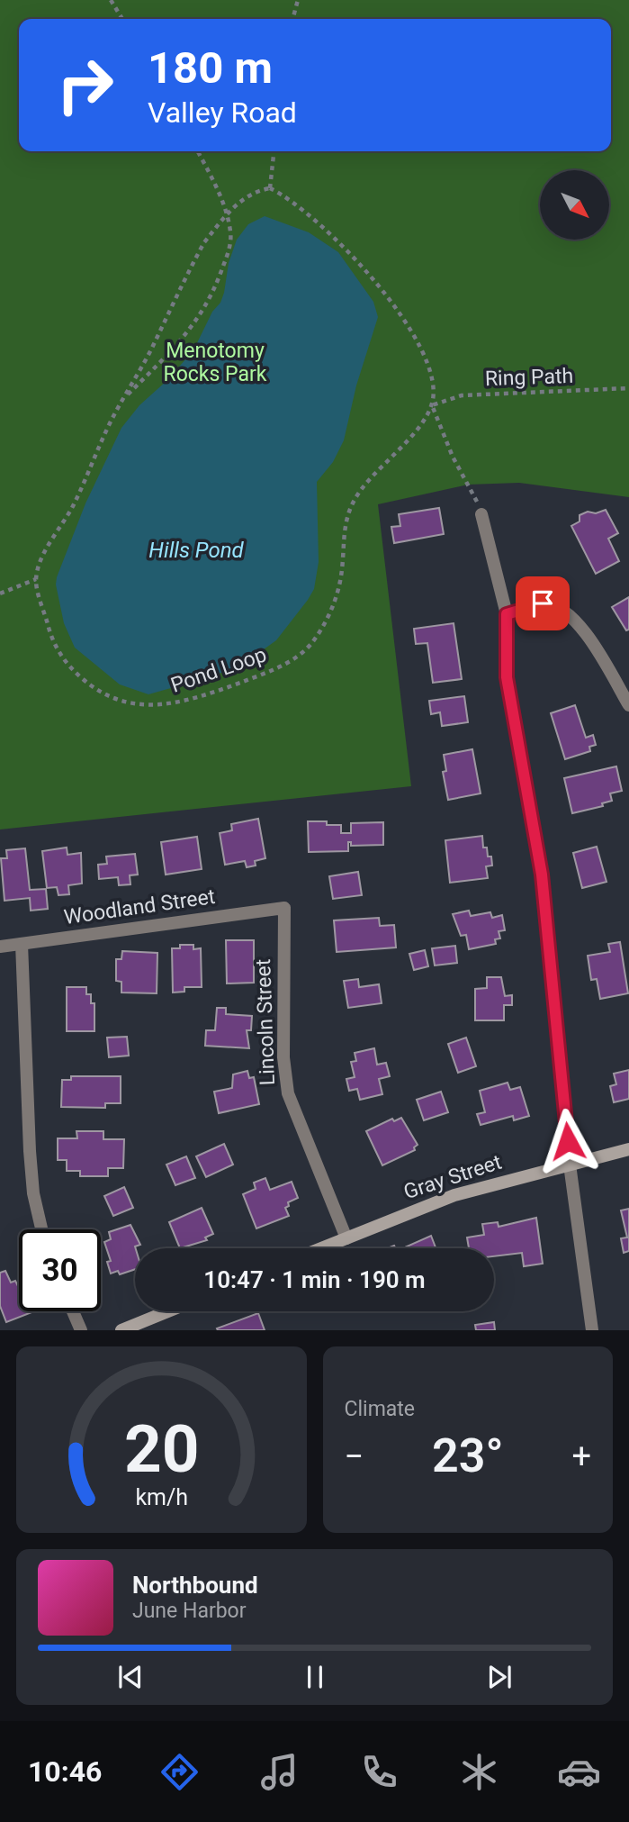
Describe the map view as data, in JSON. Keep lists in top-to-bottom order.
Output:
{
  "streets": {
    "street": ["Woodland Street", "Lincoln Street", "Gray Street"],
    "path": ["Ring Path", "Pond Loop"]
  },
  "crossings": [
    ["Ring Path", "Pond Loop"],
    ["Woodland Street", "Lincoln Street"],
    ["Lincoln Street", "Gray Street"]
  ],
  "water": ["Hills Pond"],
  "parks": ["Menotomy Rocks Park"],
  "north": "bottom right",
  "page": {
    "turn": ["180 m", "Valley Road"],
    "limit": "30",
    "trip": "10:47 · 1 min · 190 m",
    "tile": "Climate",
    "heat": ["−", "23°", "+"],
    "song": ["Northbound", "June Harbor"],
    "tabs": "10:46",
    "gauge": ["20", "km/h"]
  }
}
